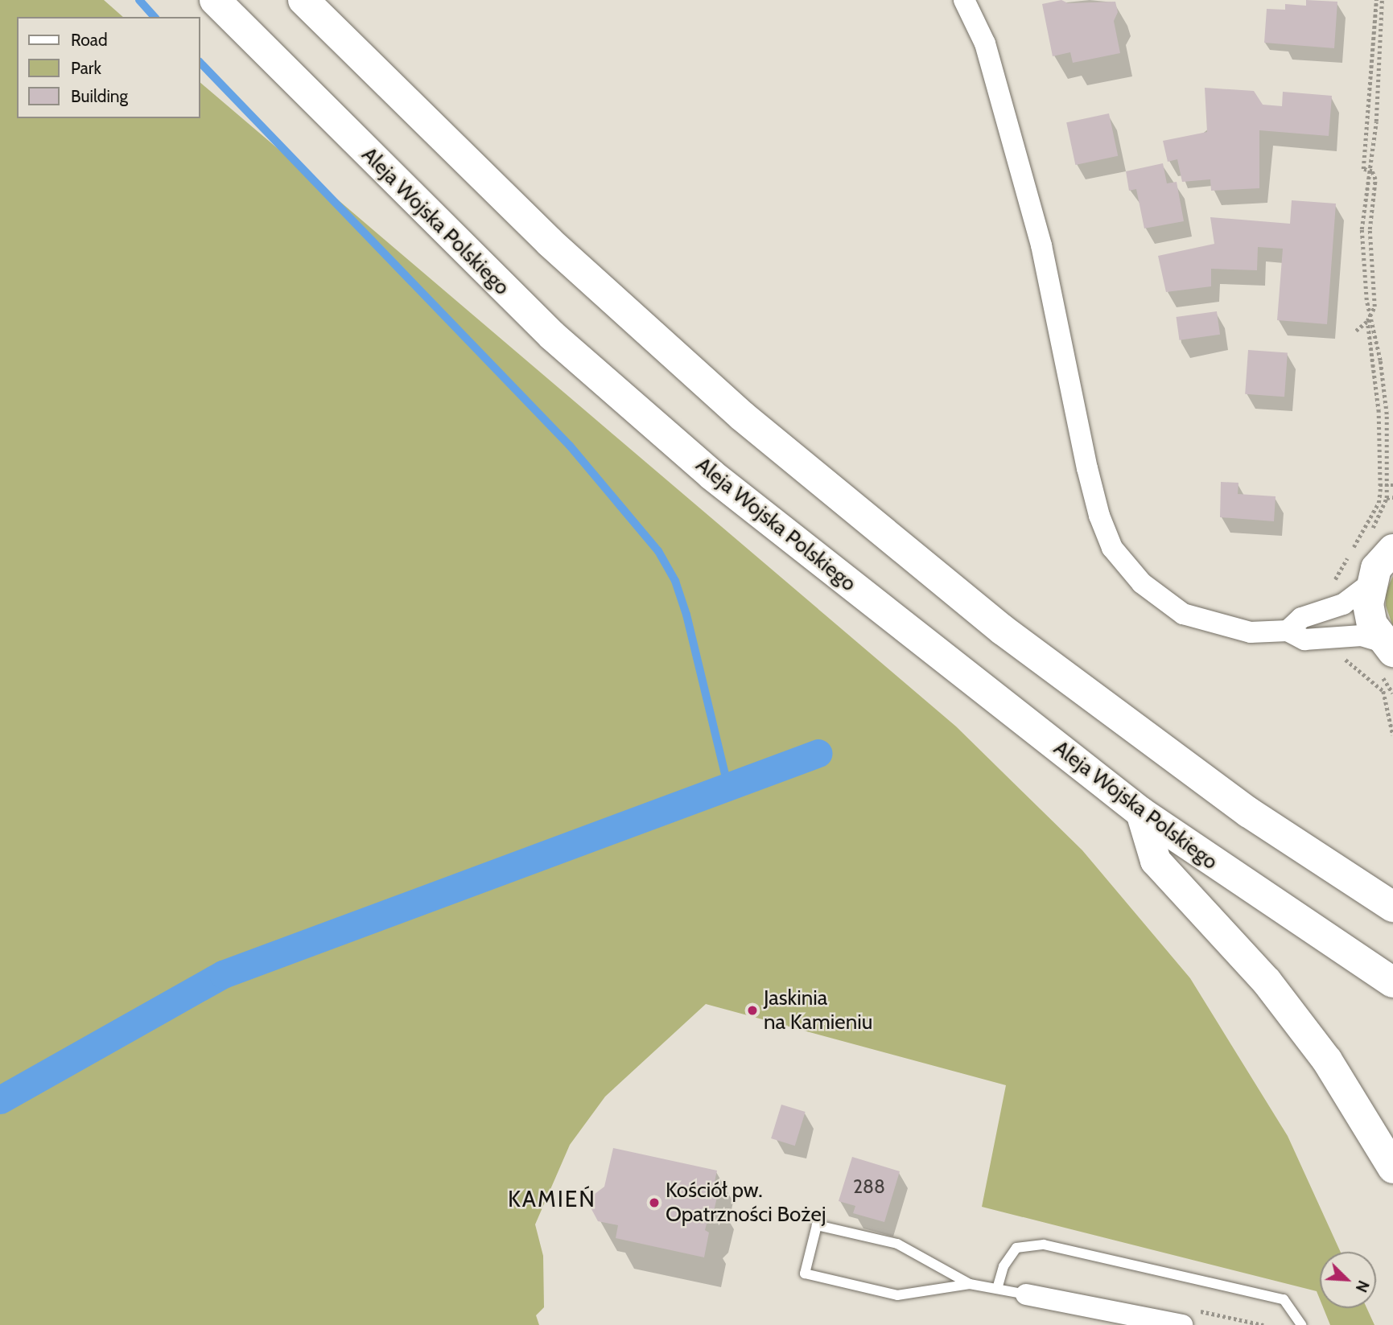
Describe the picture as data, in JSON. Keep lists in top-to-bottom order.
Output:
{
  "streets": {
    "main road": ["Aleja Wojska Polskiego"]
  },
  "districts": ["KAMIEŃ"],
  "places": ["Jaskinia na Kamieniu", "Kościół pw. Opatrzności Bożej"],
  "house_numbers": ["288"],
  "legend": ["Road", "Park", "Building"],
  "north": "bottom right"
}
